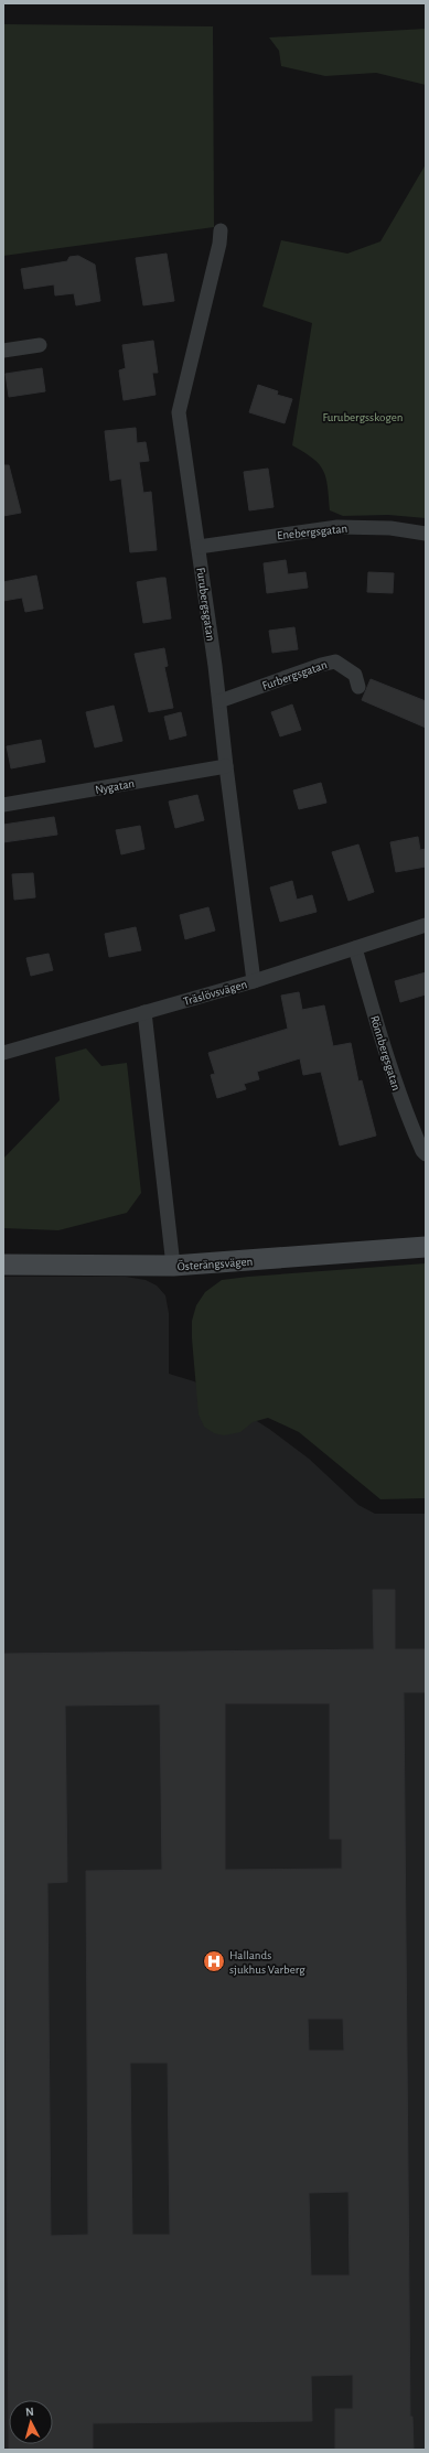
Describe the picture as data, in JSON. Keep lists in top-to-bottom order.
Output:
{
  "streets": {
    "street": [
      "Enebergsgatan",
      "Furubergsgatan",
      "Furbergsgatan",
      "Nygatan",
      "Träslövsvägen",
      "Rönnbergsgatan",
      "Österängsvägen"
    ]
  },
  "crossings": [
    ["Enebergsgatan", "Furubergsgatan"],
    ["Furubergsgatan", "Furbergsgatan"],
    ["Furubergsgatan", "Nygatan"],
    ["Furubergsgatan", "Träslövsvägen"],
    ["Träslövsvägen", "Rönnbergsgatan"]
  ],
  "parks": ["Furubergsskogen"],
  "places": {
    "hospital": ["Hallands sjukhus Varberg"]
  },
  "north": "top"
}
